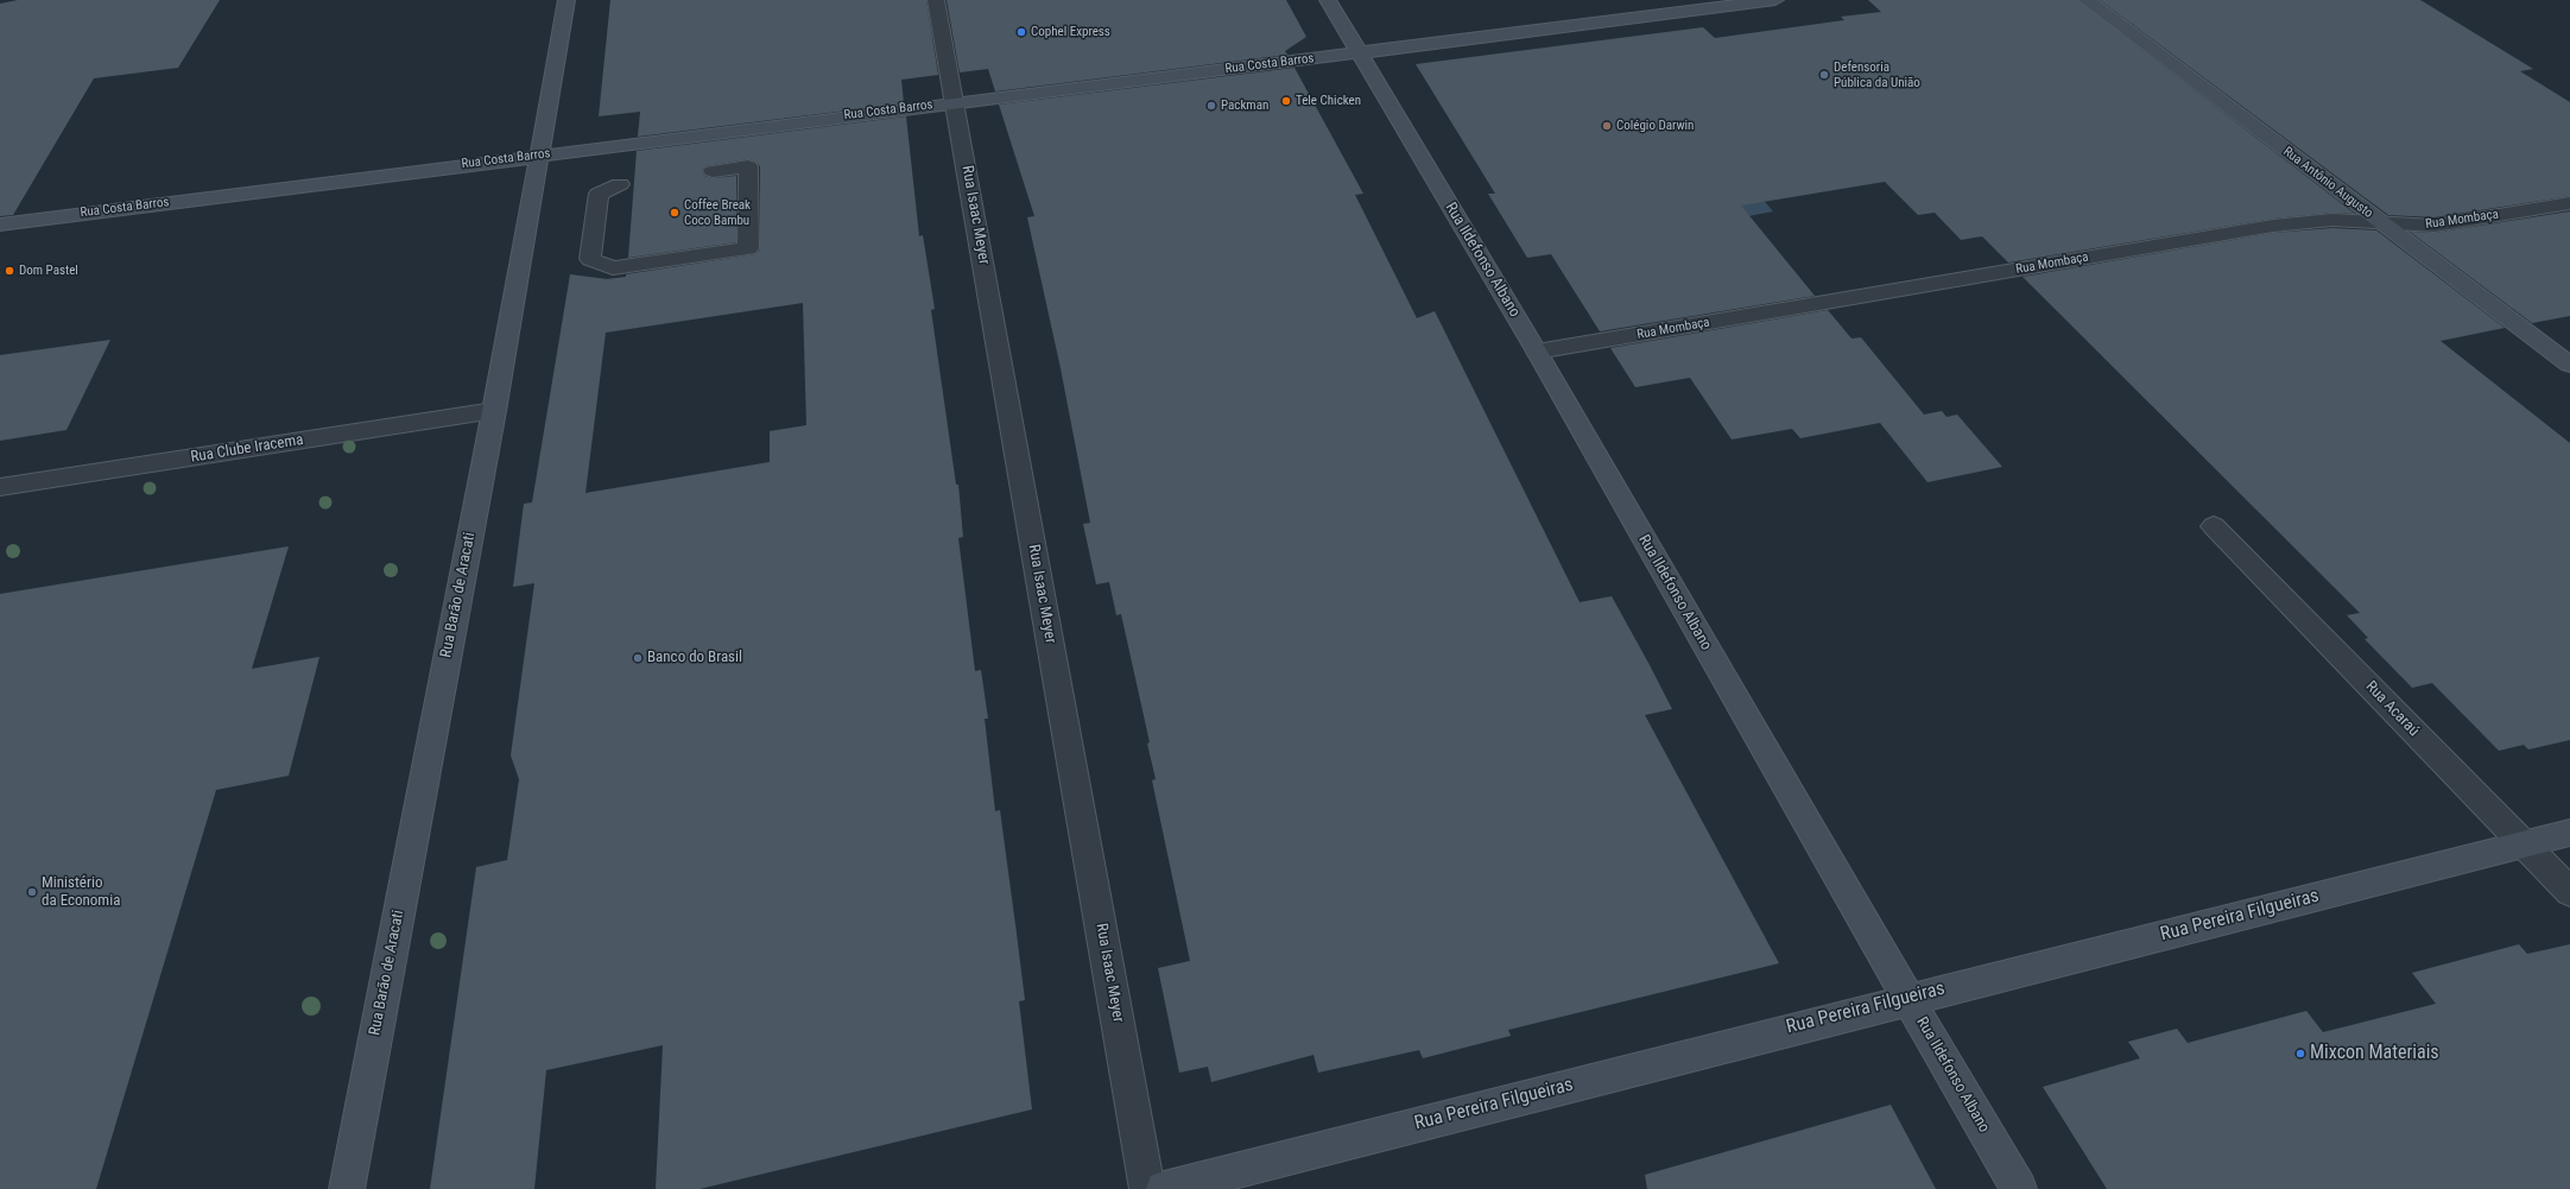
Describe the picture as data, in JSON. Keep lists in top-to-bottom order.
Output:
{
  "streets": {
    "street": [
      "Rua Costa Barros",
      "Rua Antônio Augusto",
      "Rua Isaac Meyer",
      "Rua Mombaça",
      "Rua Ildefonso Albano",
      "Rua Clube Iracema",
      "Rua Barão de Aracati",
      "Rua Acaraú",
      "Rua Pereira Filgueiras"
    ]
  },
  "crossings": [
    ["Rua Costa Barros", "Rua Isaac Meyer"],
    ["Rua Costa Barros", "Rua Ildefonso Albano"],
    ["Rua Costa Barros", "Rua Barão de Aracati"],
    ["Rua Antônio Augusto", "Rua Mombaça"],
    ["Rua Mombaça", "Rua Ildefonso Albano"],
    ["Rua Ildefonso Albano", "Rua Pereira Filgueiras"],
    ["Rua Clube Iracema", "Rua Barão de Aracati"],
    ["Rua Acaraú", "Rua Pereira Filgueiras"]
  ],
  "places": [
    "Cophel Express",
    "Defensoria Pública da União",
    "Tele Chicken",
    "Packman",
    "Colégio Darwin",
    "Coffee Break Coco Bambu",
    "Dom Pastel",
    "Banco do Brasil",
    "Ministério da Economia",
    "Mixcon Materiais"
  ]
}
